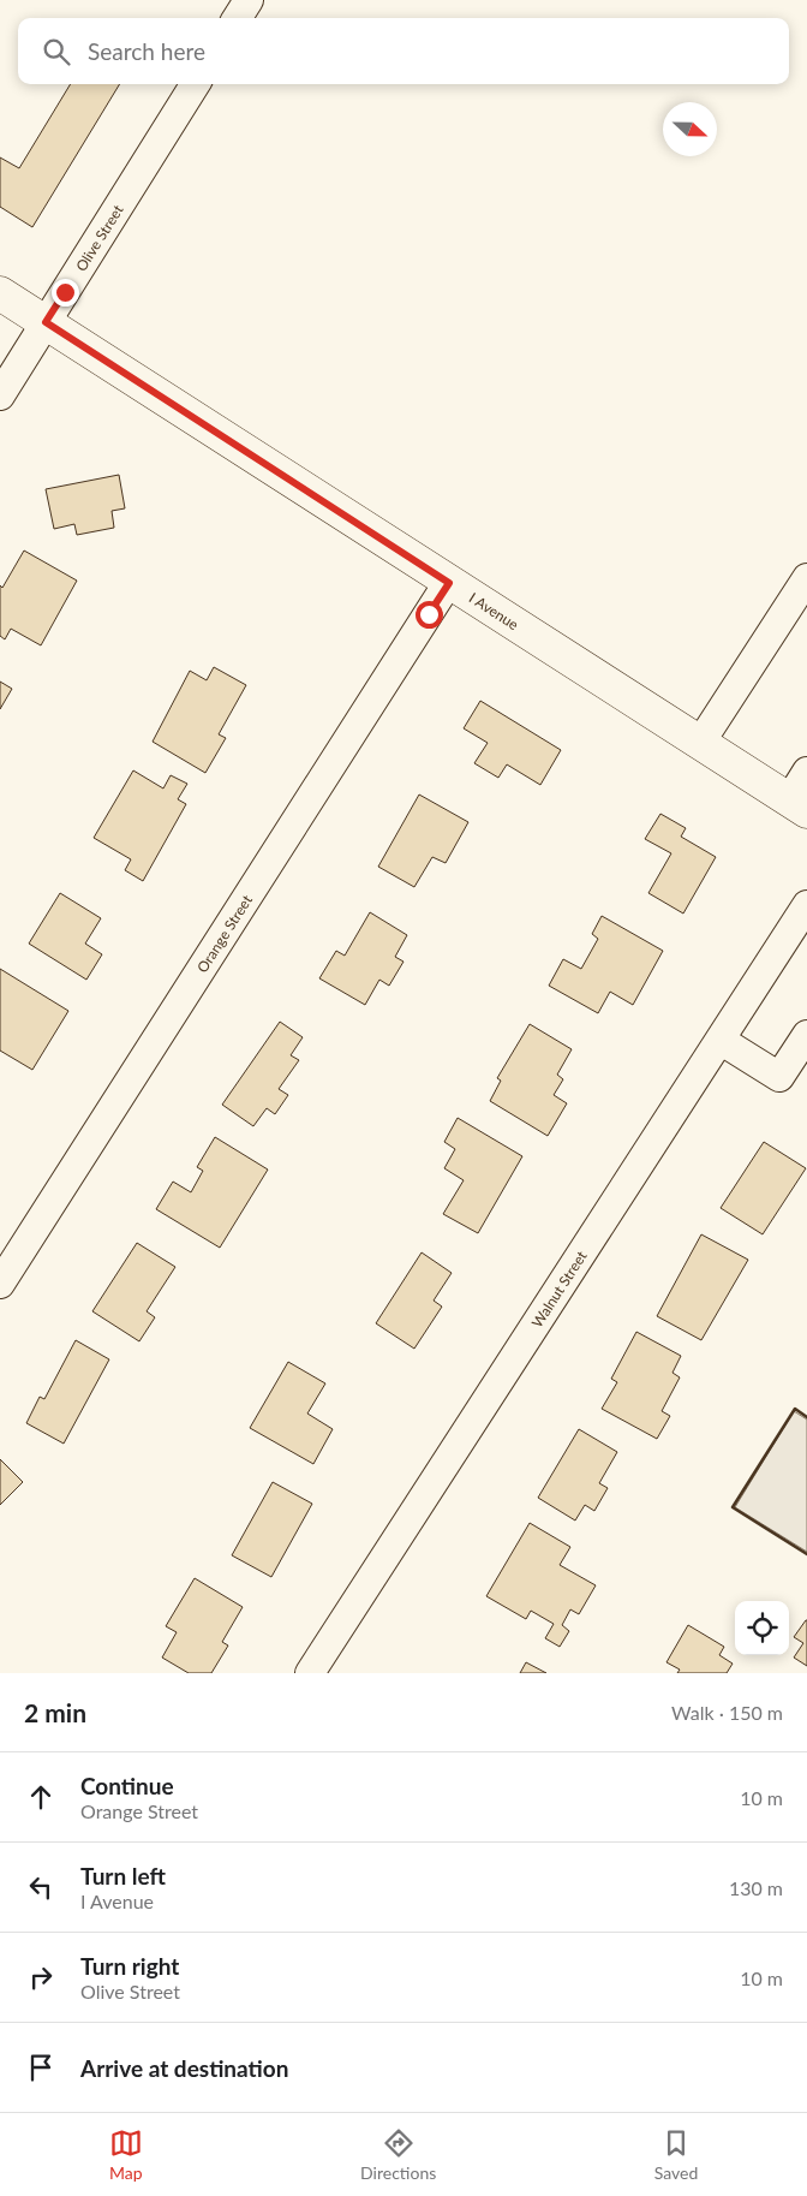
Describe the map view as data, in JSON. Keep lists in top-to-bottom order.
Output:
{
  "streets": {
    "main road": ["I Avenue"],
    "street": ["Olive Street", "Orange Street", "Walnut Street"]
  },
  "crossings": [
    ["Olive Street", "I Avenue"],
    ["I Avenue", "Orange Street"]
  ],
  "north": "right",
  "page": {
    "search": "Search here",
    "heading": ["2 min", "Walk · 150 m"],
    "list": [
      ["Continue", "Orange Street", "10 m"],
      ["Turn left", "I Avenue", "130 m"],
      ["Turn right", "Olive Street", "10 m"],
      "Arrive at destination"
    ],
    "nav": ["Map", "Directions", "Saved"]
  }
}
